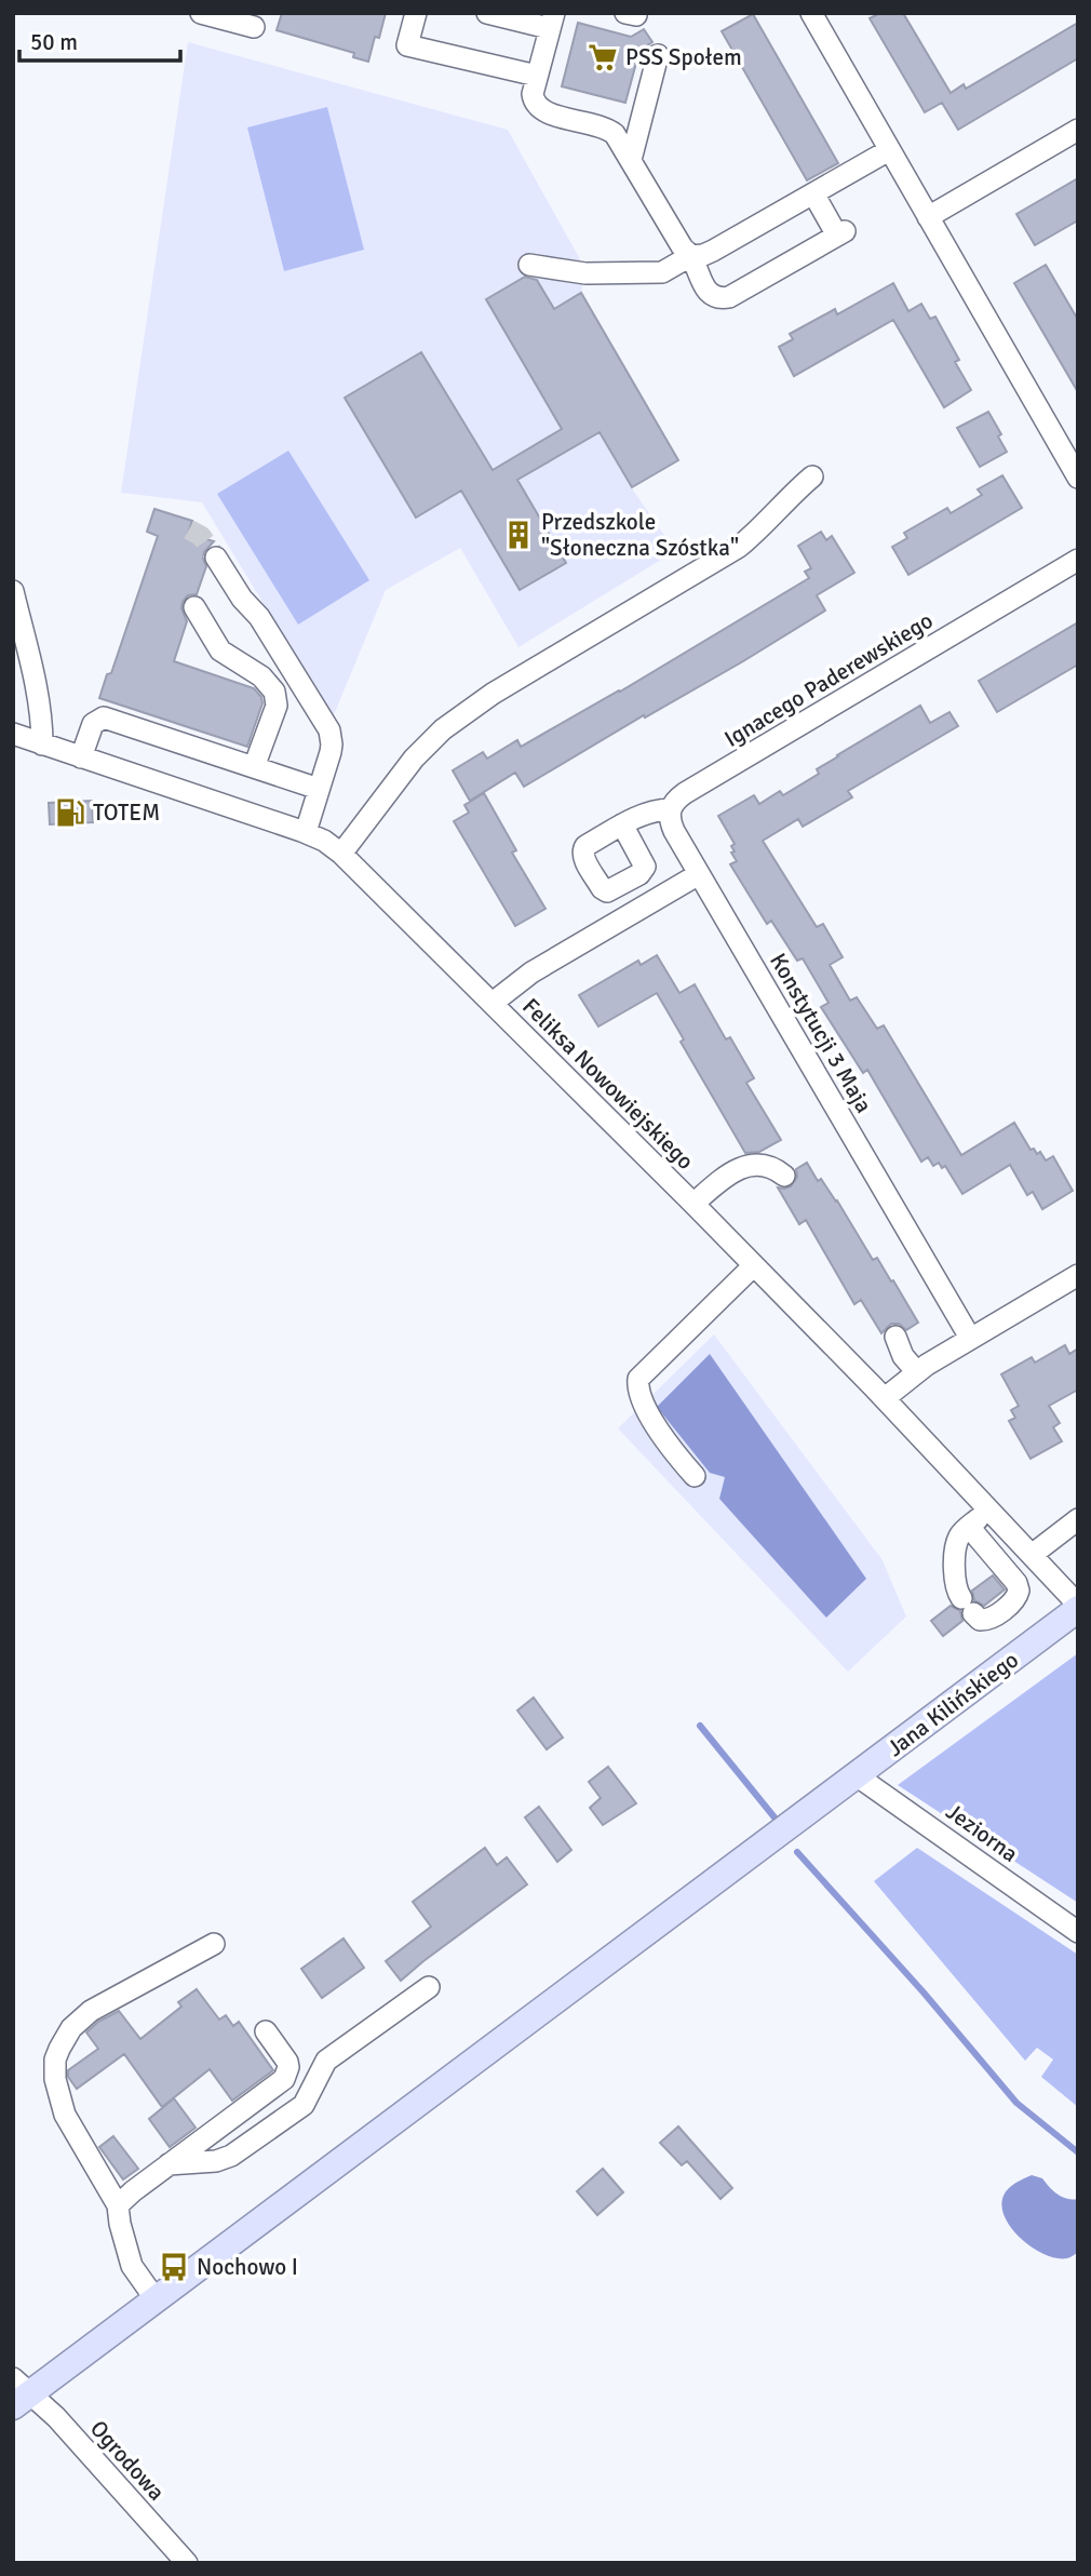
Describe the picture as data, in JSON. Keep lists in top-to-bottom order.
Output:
{
  "streets": {
    "main road": ["Jana Kilińskiego"],
    "street": [
      "Ignacego Paderewskiego",
      "Konstytucji 3 Maja",
      "Feliksa Nowowiejskiego",
      "Jeziorna",
      "Ogrodowa"
    ]
  },
  "crossings": [
    ["Feliksa Nowowiejskiego", "Jana Kilińskiego"],
    ["Jana Kilińskiego", "Jeziorna"],
    ["Jana Kilińskiego", "Ogrodowa"]
  ],
  "places": {
    "supermarket": ["PSS Społem"],
    "building": ["Przedszkole \"Słoneczna Szóstka\""],
    "fuel station": ["TOTEM"],
    "bus stop": ["Nochowo I"]
  },
  "scale_bar": "50 m"
}
